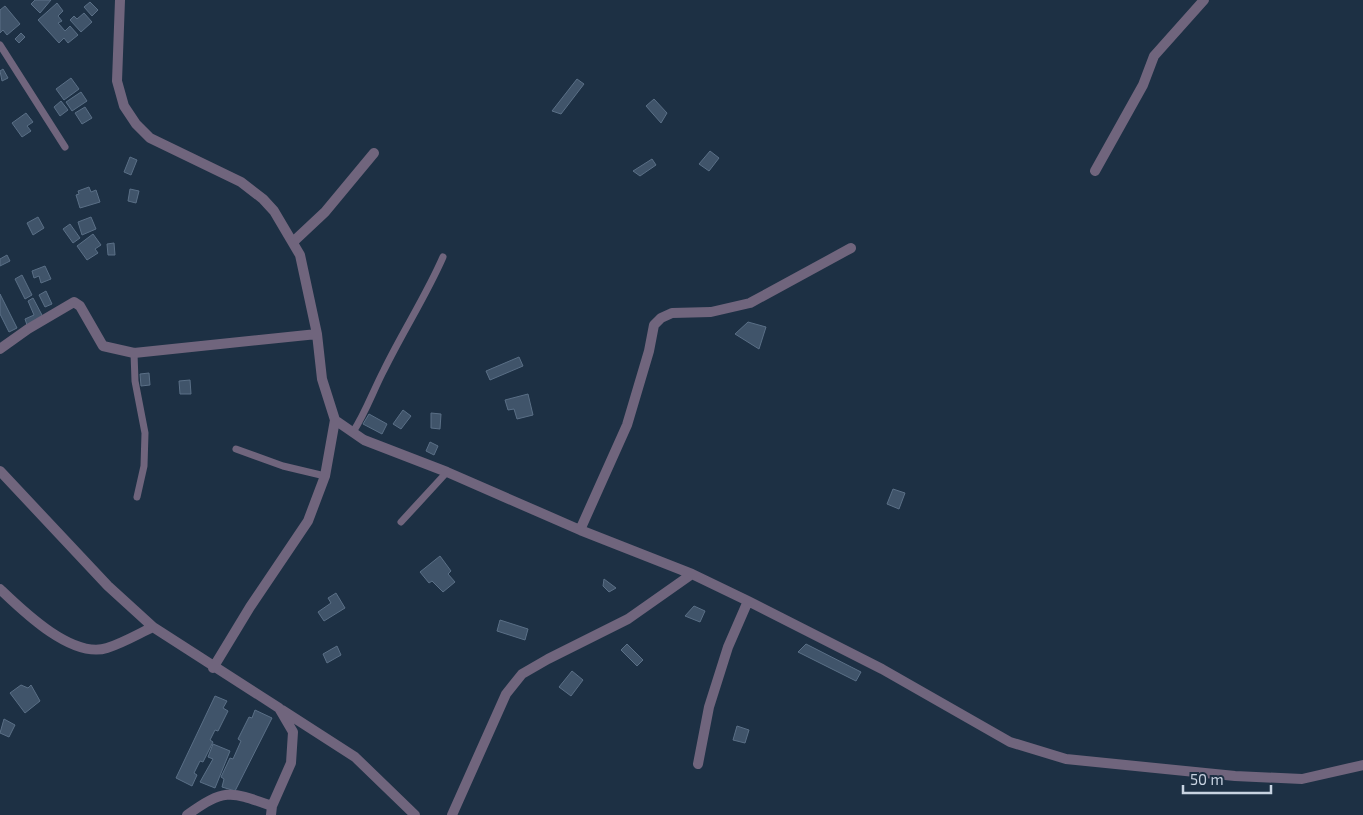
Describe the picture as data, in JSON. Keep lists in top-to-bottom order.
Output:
{
  "scale_bar": "50 m"
}
